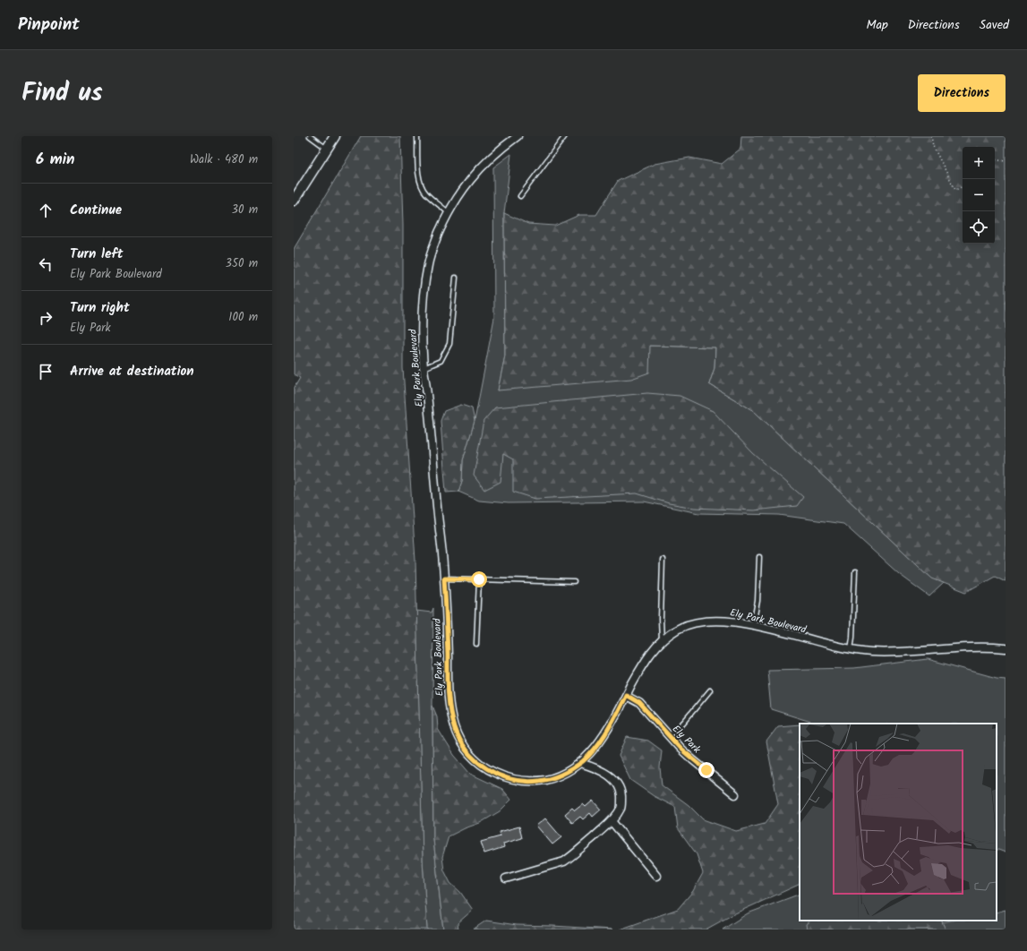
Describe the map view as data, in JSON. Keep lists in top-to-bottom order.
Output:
{
  "streets": {
    "street": ["Ely Park Boulevard", "Ely Park"]
  },
  "crossings": [
    ["Ely Park Boulevard", "Ely Park"]
  ],
  "page": {
    "header": "Pinpoint",
    "nav": ["Map", "Directions", "Saved"],
    "title": "Find us",
    "buttons": "Directions",
    "heading": ["6 min", "Walk · 480 m"],
    "map_buttons": ["+", "−"],
    "list": [
      ["Continue", "30 m"],
      ["Turn left", "Ely Park Boulevard", "350 m"],
      ["Turn right", "Ely Park", "100 m"],
      "Arrive at destination"
    ]
  }
}
